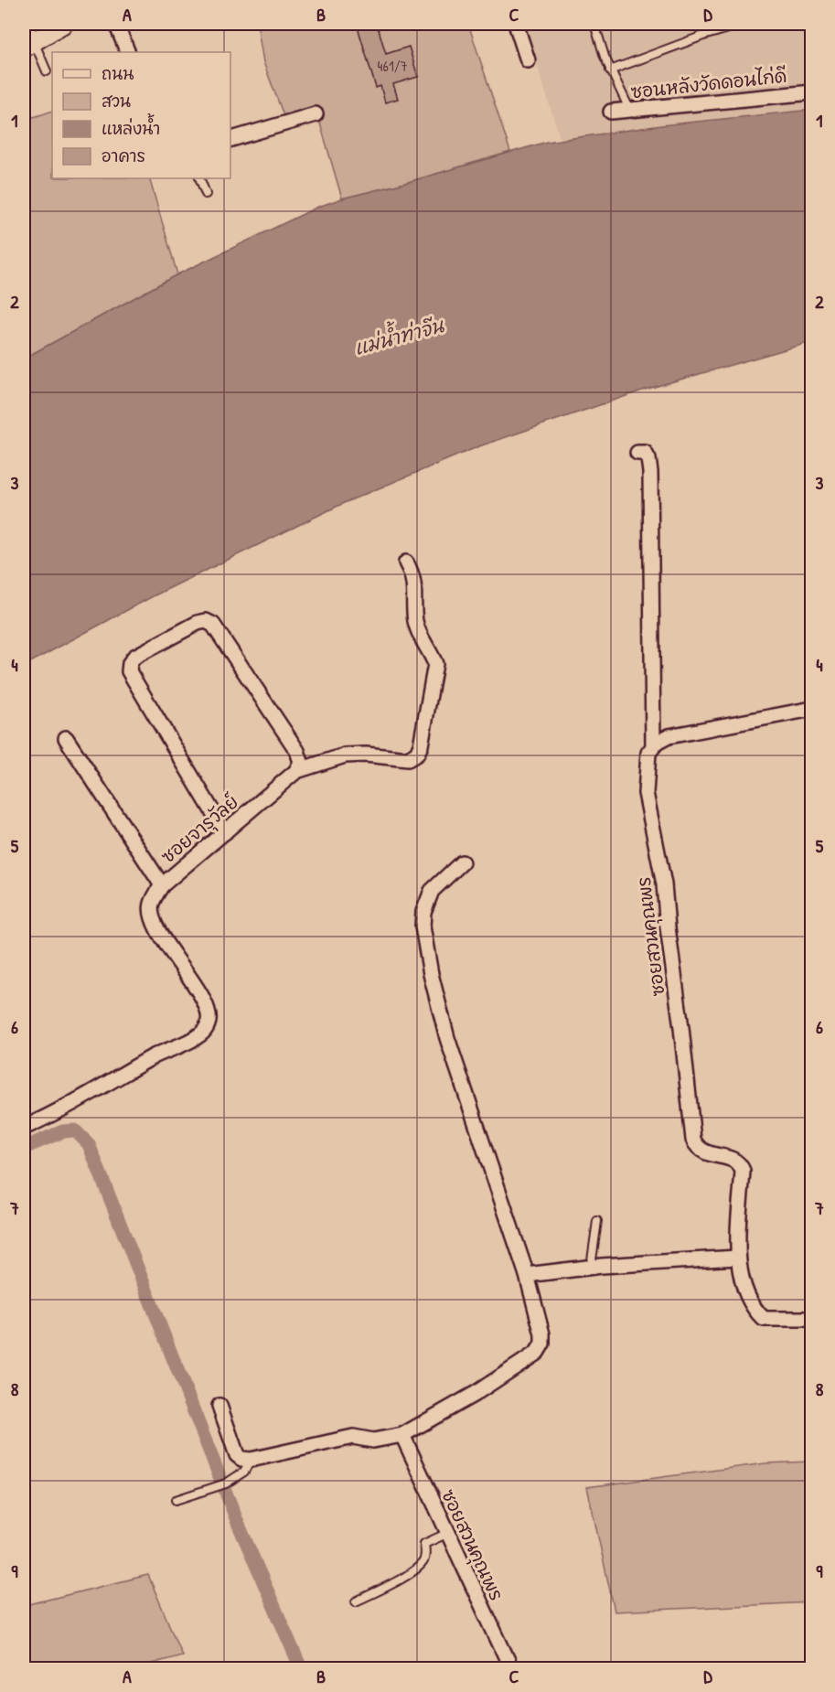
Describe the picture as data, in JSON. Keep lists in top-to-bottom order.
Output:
{
  "streets": {
    "street": ["ซอนหลังวัดดอนไก่ดี", "ซอยจารุวัลย์", "ซอยสวนคุณพร"]
  },
  "water": ["แม่น้ำท่าจีน"],
  "house_numbers": ["461/7"],
  "legend": [
    "ถนน",
    "สวน",
    "แหล่งน้ำ",
    "อาคาร"
  ],
  "grid": {
    "columns": [
      "A",
      "B",
      "C",
      "D"
    ],
    "rows": [
      "1",
      "2",
      "3",
      "4",
      "5",
      "6",
      "7",
      "8",
      "9"
    ]
  }
}
